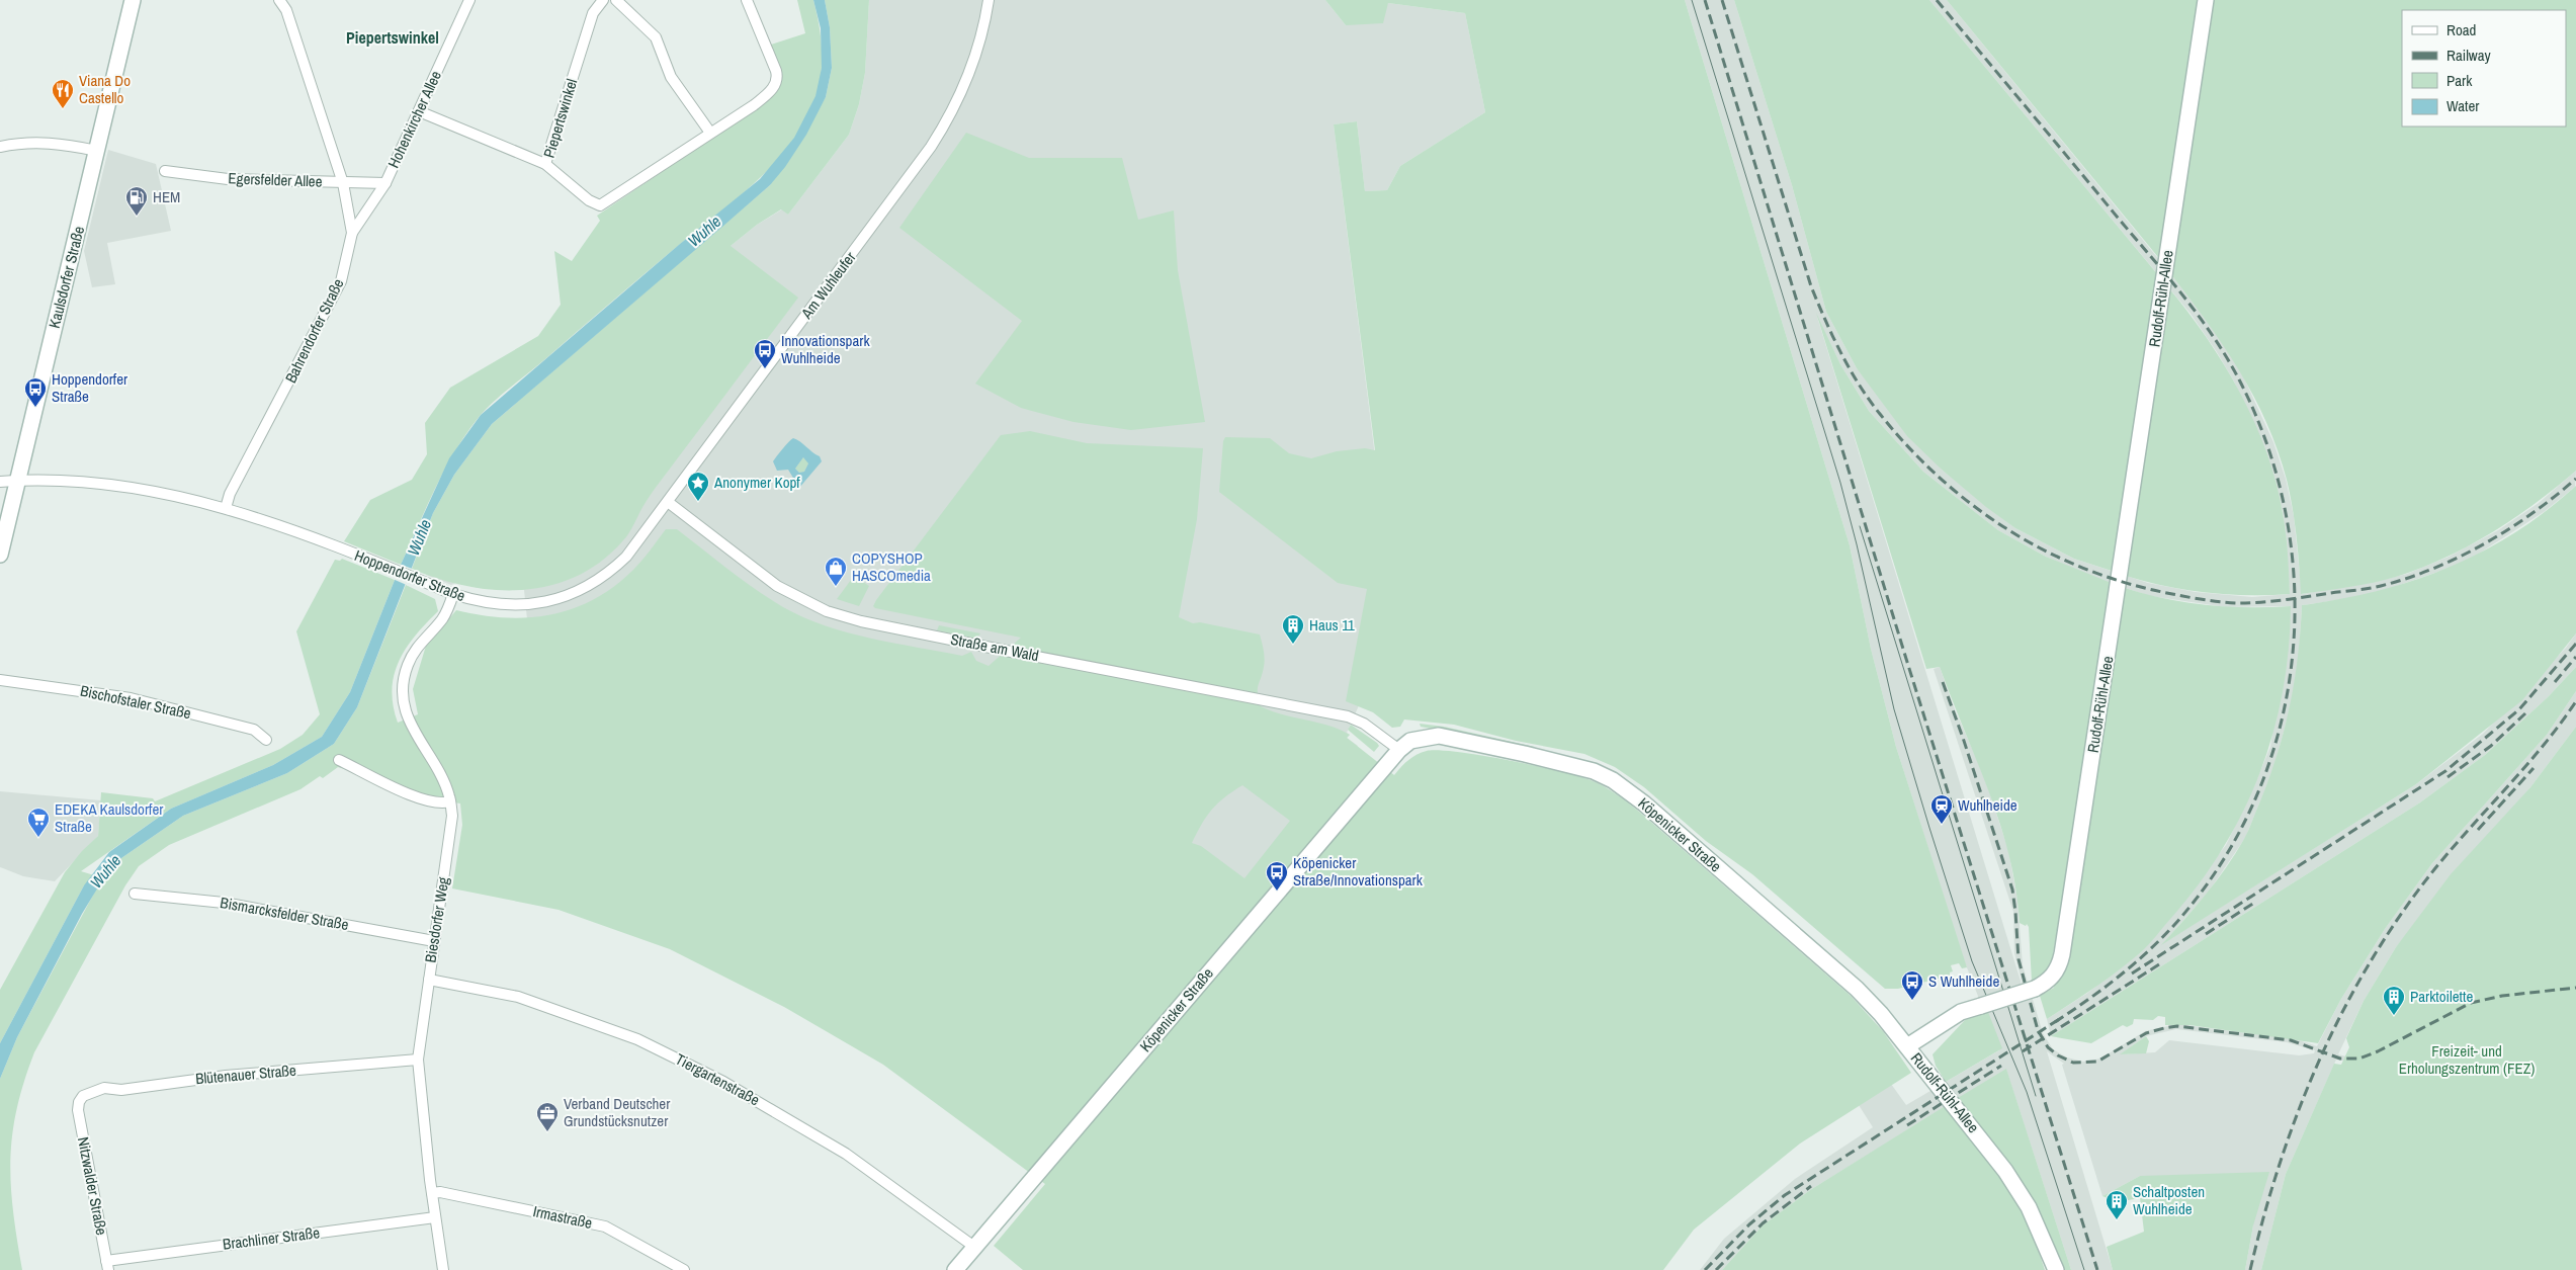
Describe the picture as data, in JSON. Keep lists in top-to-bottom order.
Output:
{
  "streets": {
    "main road": ["Kaulsdorfer Straße", "Rudolf-Rühl-Allee", "Köpenicker Straße"],
    "street": [
      "Piepertswinkel",
      "Hohenkircher Allee",
      "Egersfelder Allee",
      "Am Wuhleufer",
      "Bahrendorfer Straße",
      "Hoppendorfer Straße",
      "Straße am Wald",
      "Bischofstaler Straße",
      "Bismarcksfelder Straße",
      "Biesdorfer Weg",
      "Blütenauer Straße",
      "Tiergartenstraße",
      "Nitzwalder Straße",
      "Irmastraße",
      "Brachliner Straße"
    ]
  },
  "crossings": [
    ["Hohenkircher Allee", "Egersfelder Allee"],
    ["Hohenkircher Allee", "Bahrendorfer Straße"],
    ["Egersfelder Allee", "Bahrendorfer Straße"],
    ["Kaulsdorfer Straße", "Hoppendorfer Straße"],
    ["Am Wuhleufer", "Hoppendorfer Straße"],
    ["Am Wuhleufer", "Straße am Wald"],
    ["Rudolf-Rühl-Allee", "Köpenicker Straße"],
    ["Bahrendorfer Straße", "Hoppendorfer Straße"],
    ["Hoppendorfer Straße", "Biesdorfer Weg"],
    ["Straße am Wald", "Köpenicker Straße"],
    ["Köpenicker Straße", "Tiergartenstraße"],
    ["Bismarcksfelder Straße", "Biesdorfer Weg"],
    ["Biesdorfer Weg", "Blütenauer Straße"],
    ["Biesdorfer Weg", "Tiergartenstraße"],
    ["Biesdorfer Weg", "Irmastraße"],
    ["Biesdorfer Weg", "Brachliner Straße"],
    ["Blütenauer Straße", "Nitzwalder Straße"],
    ["Nitzwalder Straße", "Brachliner Straße"]
  ],
  "districts": ["Piepertswinkel"],
  "water": ["Wuhle"],
  "parks": ["Freizeit- und Erholungszentrum (FEZ)"],
  "places": {
    "restaurant": ["Viana Do Castello"],
    "fuel station": ["HEM"],
    "bus stop": [
      "Innovationspark Wuhlheide",
      "Hoppendorfer Straße",
      "Köpenicker Straße/Innovationspark",
      "S Wuhlheide"
    ],
    "place": ["Anonymer Kopf"],
    "shop": ["COPYSHOP HASCOmedia"],
    "building": ["Haus 11", "Parktoilette", "Schaltposten Wuhlheide"],
    "station": ["Wuhlheide"],
    "supermarket": ["EDEKA Kaulsdorfer Straße"],
    "office": ["Verband Deutscher Grundstücksnutzer"]
  },
  "legend": [
    "Road",
    "Railway",
    "Park",
    "Water"
  ]
}
